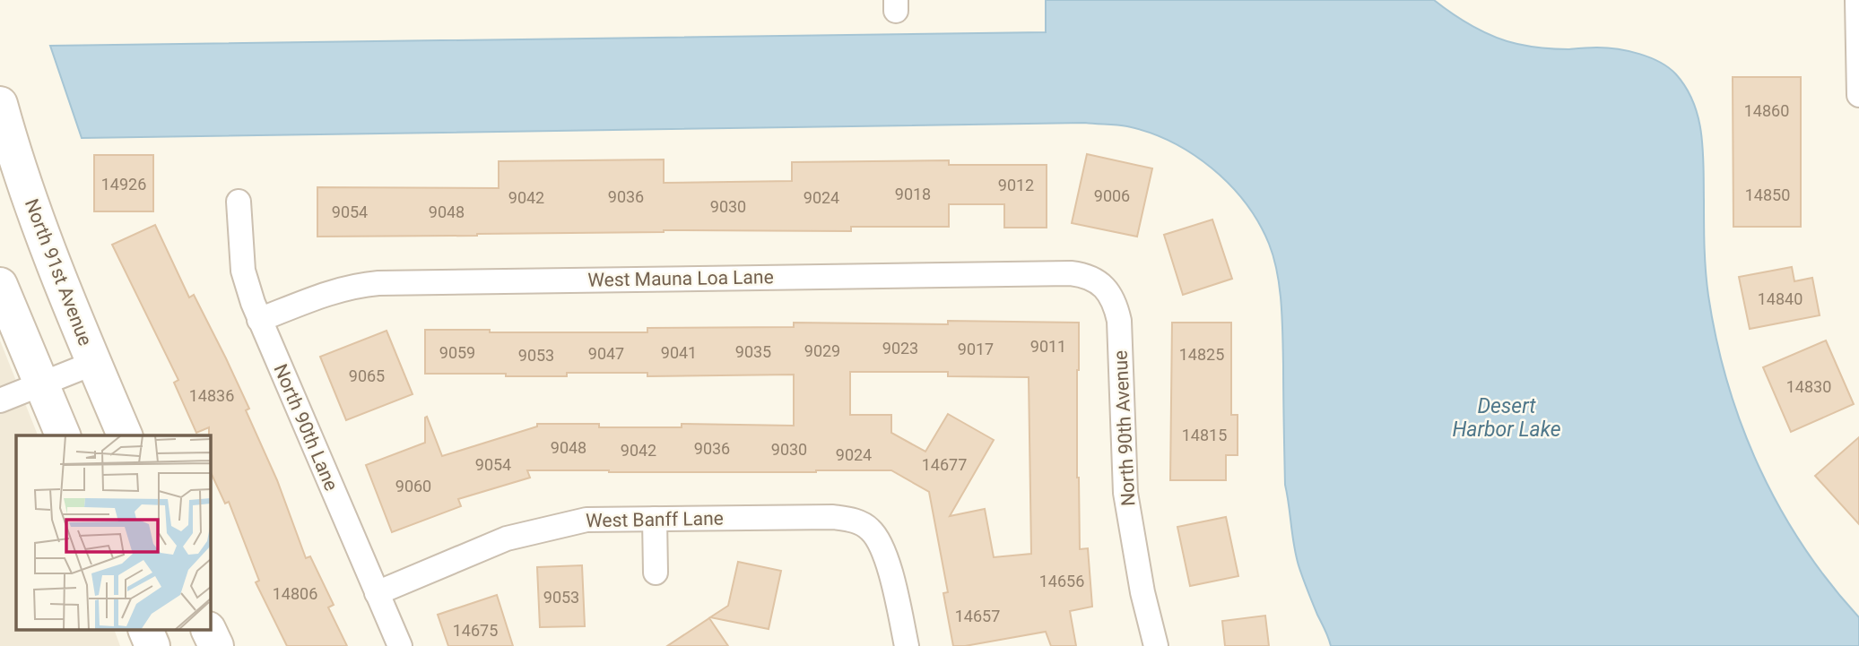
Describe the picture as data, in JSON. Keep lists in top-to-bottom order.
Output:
{
  "streets": {
    "main road": ["North 91st Avenue"],
    "street": [
      "West Mauna Loa Lane",
      "North 90th Lane",
      "North 90th Avenue",
      "West Banff Lane"
    ]
  },
  "crossings": [
    ["West Mauna Loa Lane", "North 90th Lane"],
    ["West Mauna Loa Lane", "North 90th Avenue"],
    ["North 90th Lane", "West Banff Lane"]
  ],
  "water": ["Desert Harbor Lake"],
  "house_numbers": [
    "14860",
    "14926",
    "9012",
    "9018",
    "14850",
    "9006",
    "9036",
    "9042",
    "9024",
    "9030",
    "9054",
    "9048",
    "14840",
    "9011",
    "9023",
    "9017",
    "9029",
    "9035",
    "9059",
    "9041",
    "9047",
    "14825",
    "9053",
    "9065",
    "14830",
    "14836",
    "14815",
    "9048",
    "9036",
    "9030",
    "9042",
    "9024",
    "9054",
    "14677",
    "9060",
    "14656",
    "14806",
    "9053",
    "14657",
    "14675"
  ]
}
